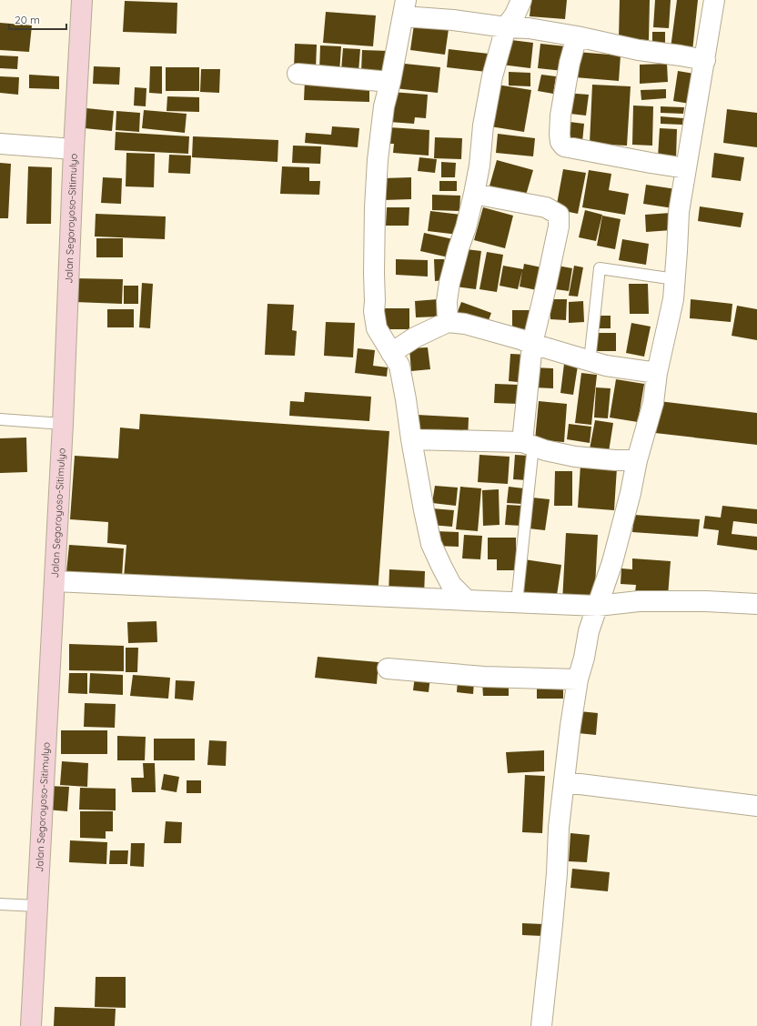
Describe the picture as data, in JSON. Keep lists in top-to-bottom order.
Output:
{
  "streets": {
    "main road": ["Jalan Segoroyoso-Sitimulyo"]
  },
  "scale_bar": "20 m"
}
